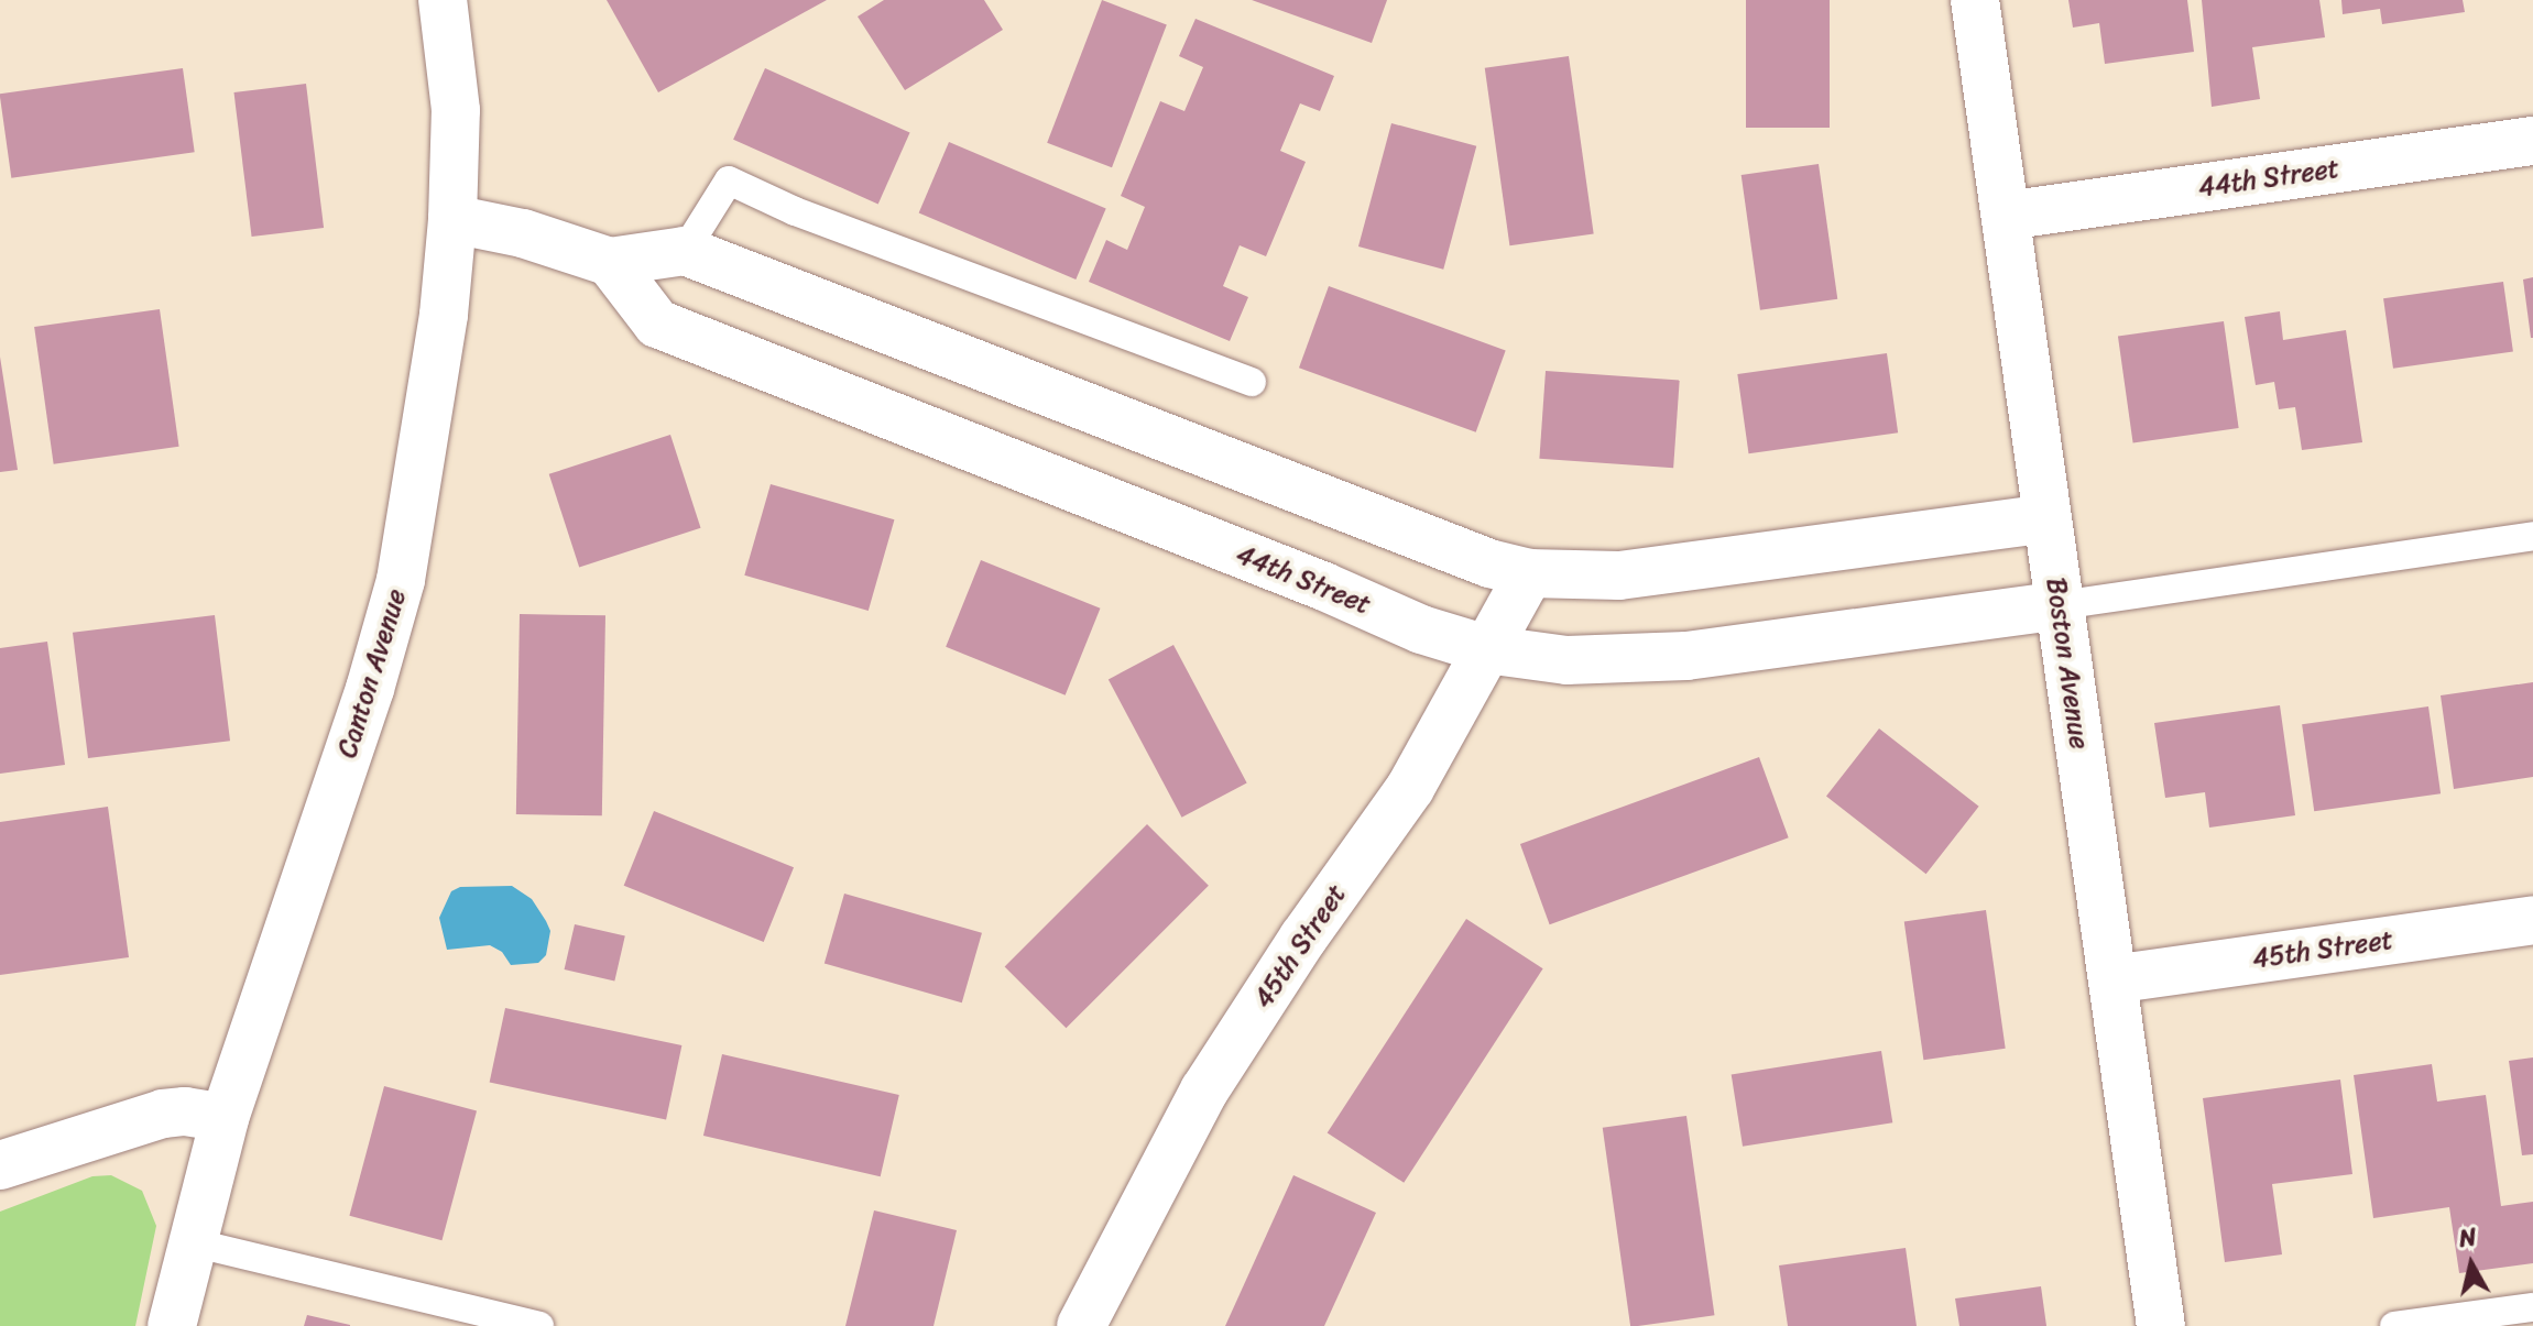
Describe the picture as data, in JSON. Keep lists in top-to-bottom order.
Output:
{
  "streets": {
    "street": [
      "44th Street",
      "Boston Avenue",
      "Canton Avenue",
      "45th Street"
    ]
  },
  "crossings": [
    ["44th Street", "Boston Avenue"],
    ["44th Street", "45th Street"],
    ["Boston Avenue", "45th Street"]
  ],
  "north": "top"
}
